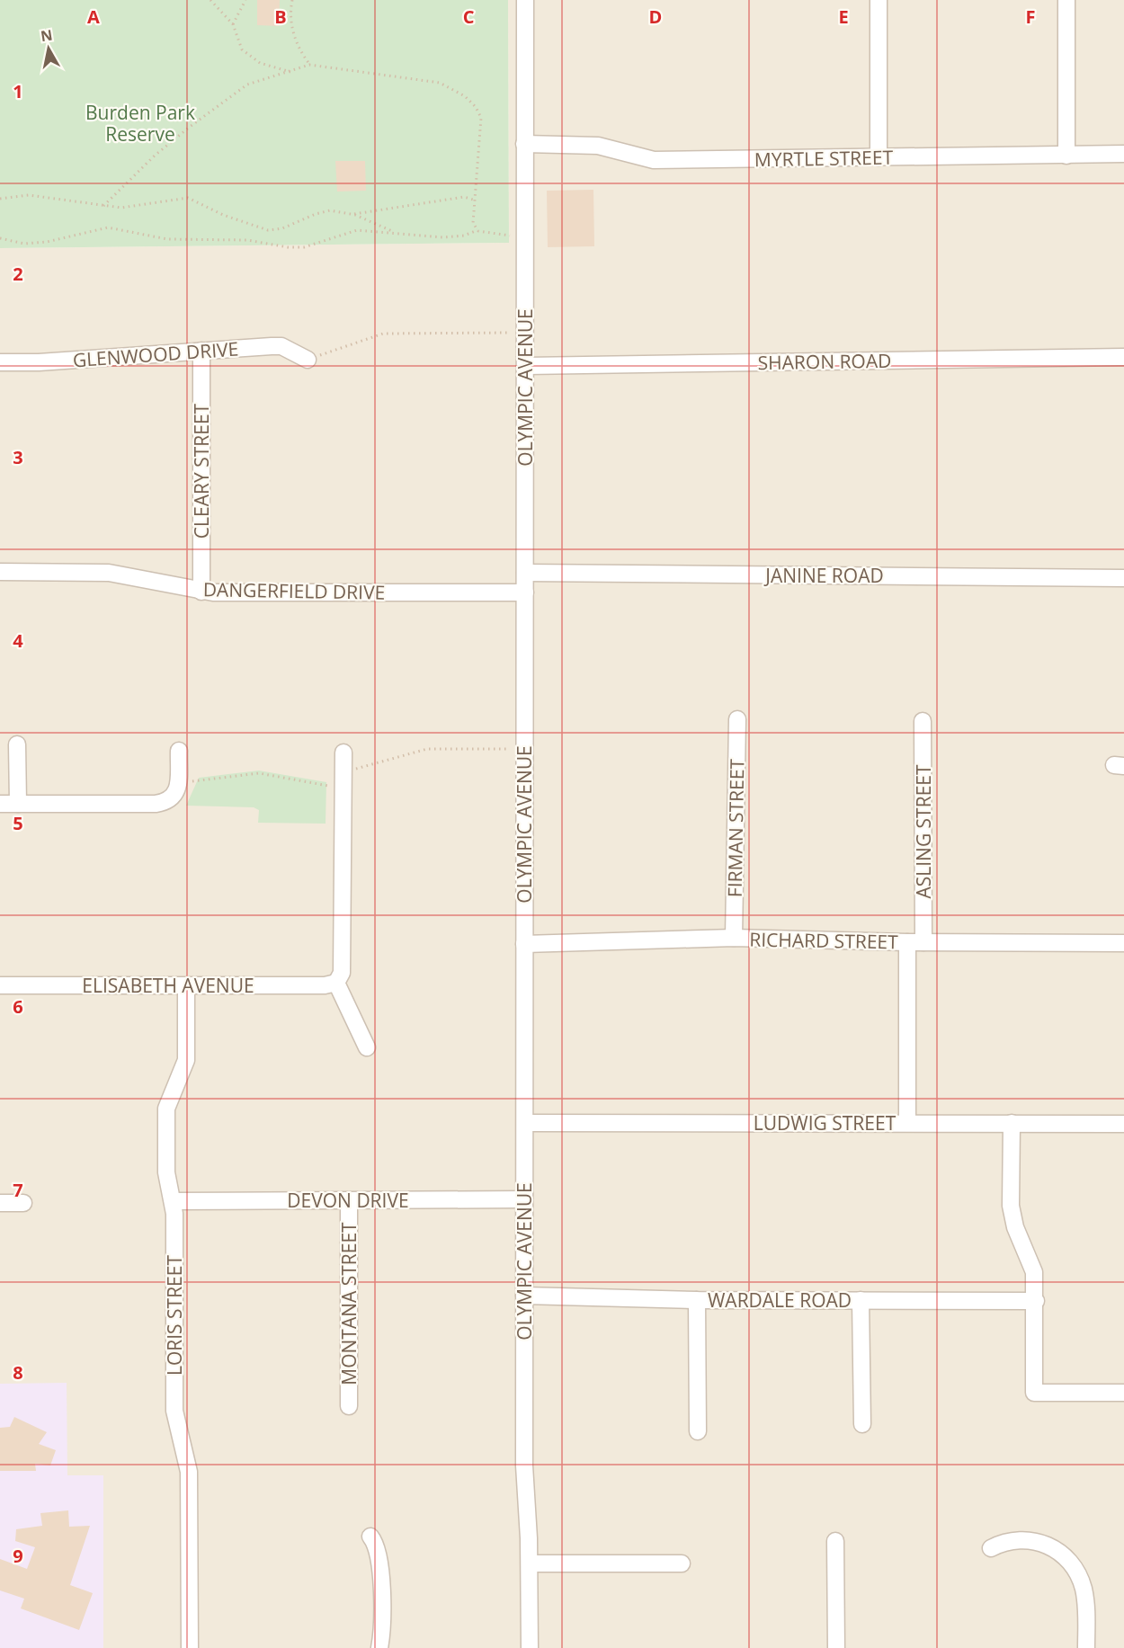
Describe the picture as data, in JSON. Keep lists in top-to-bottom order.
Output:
{
  "streets": {
    "street": [
      "MYRTLE STREET",
      "GLENWOOD DRIVE",
      "SHARON ROAD",
      "OLYMPIC AVENUE",
      "CLEARY STREET",
      "JANINE ROAD",
      "DANGERFIELD DRIVE",
      "FIRMAN STREET",
      "ASLING STREET",
      "RICHARD STREET",
      "ELISABETH AVENUE",
      "LUDWIG STREET",
      "DEVON DRIVE",
      "WARDALE ROAD",
      "MONTANA STREET",
      "LORIS STREET"
    ]
  },
  "crossings": [
    ["MYRTLE STREET", "OLYMPIC AVENUE"],
    ["GLENWOOD DRIVE", "CLEARY STREET"],
    ["SHARON ROAD", "OLYMPIC AVENUE"],
    ["OLYMPIC AVENUE", "JANINE ROAD"],
    ["OLYMPIC AVENUE", "DANGERFIELD DRIVE"],
    ["OLYMPIC AVENUE", "RICHARD STREET"],
    ["OLYMPIC AVENUE", "LUDWIG STREET"],
    ["OLYMPIC AVENUE", "DEVON DRIVE"],
    ["OLYMPIC AVENUE", "WARDALE ROAD"],
    ["CLEARY STREET", "DANGERFIELD DRIVE"],
    ["FIRMAN STREET", "RICHARD STREET"],
    ["ASLING STREET", "RICHARD STREET"],
    ["ASLING STREET", "LUDWIG STREET"],
    ["ELISABETH AVENUE", "LORIS STREET"],
    ["DEVON DRIVE", "MONTANA STREET"],
    ["DEVON DRIVE", "LORIS STREET"]
  ],
  "parks": ["Burden Park Reserve"],
  "north": "top",
  "grid": {
    "columns": [
      "A",
      "B",
      "C",
      "D",
      "E",
      "F"
    ],
    "rows": [
      "1",
      "2",
      "3",
      "4",
      "5",
      "6",
      "7",
      "8",
      "9"
    ]
  }
}
